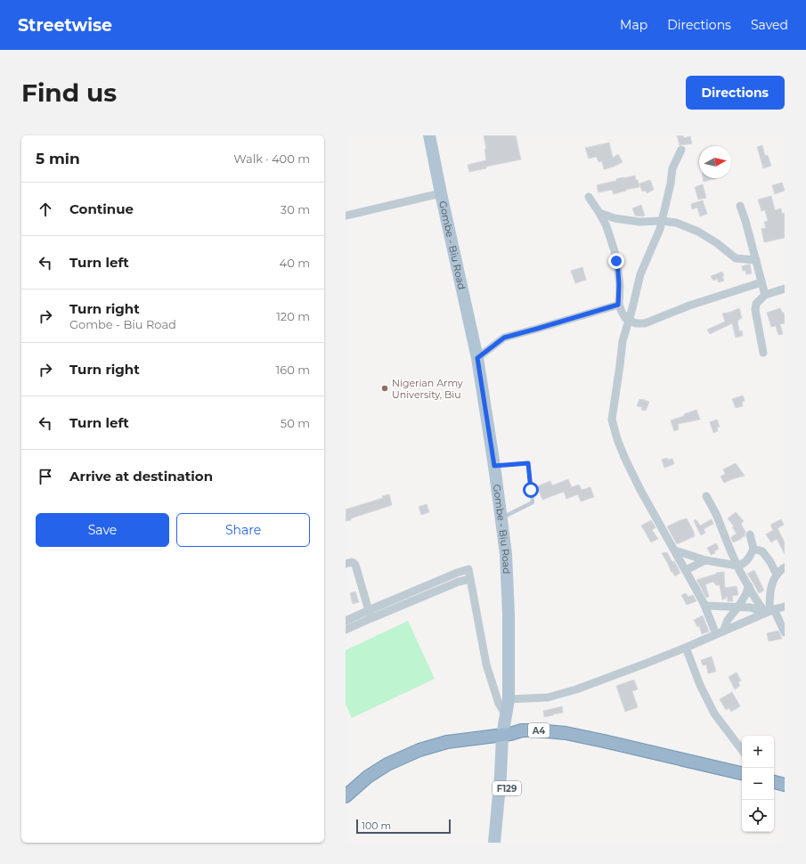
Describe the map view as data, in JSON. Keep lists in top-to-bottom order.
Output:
{
  "streets": {
    "highway": ["A4"],
    "main road": ["Gombe - Biu Road", "F129"]
  },
  "crossings": [
    ["Gombe - Biu Road", "A4"],
    ["Gombe - Biu Road", "F129"],
    ["A4", "F129"]
  ],
  "places": ["Nigerian Army University, Biu"],
  "scale_bar": "100 m",
  "north": "right",
  "page": {
    "header": "Streetwise",
    "nav": ["Map", "Directions", "Saved"],
    "buttons": [
      "Directions",
      ["Save", "Share"]
    ],
    "title": "Find us",
    "heading": ["5 min", "Walk · 400 m"],
    "list": [
      ["Continue", "30 m"],
      ["Turn left", "40 m"],
      ["Turn right", "Gombe - Biu Road", "120 m"],
      ["Turn right", "160 m"],
      ["Turn left", "50 m"],
      "Arrive at destination"
    ],
    "map_buttons": ["+", "−"],
    "scale": "100 m"
  }
}
